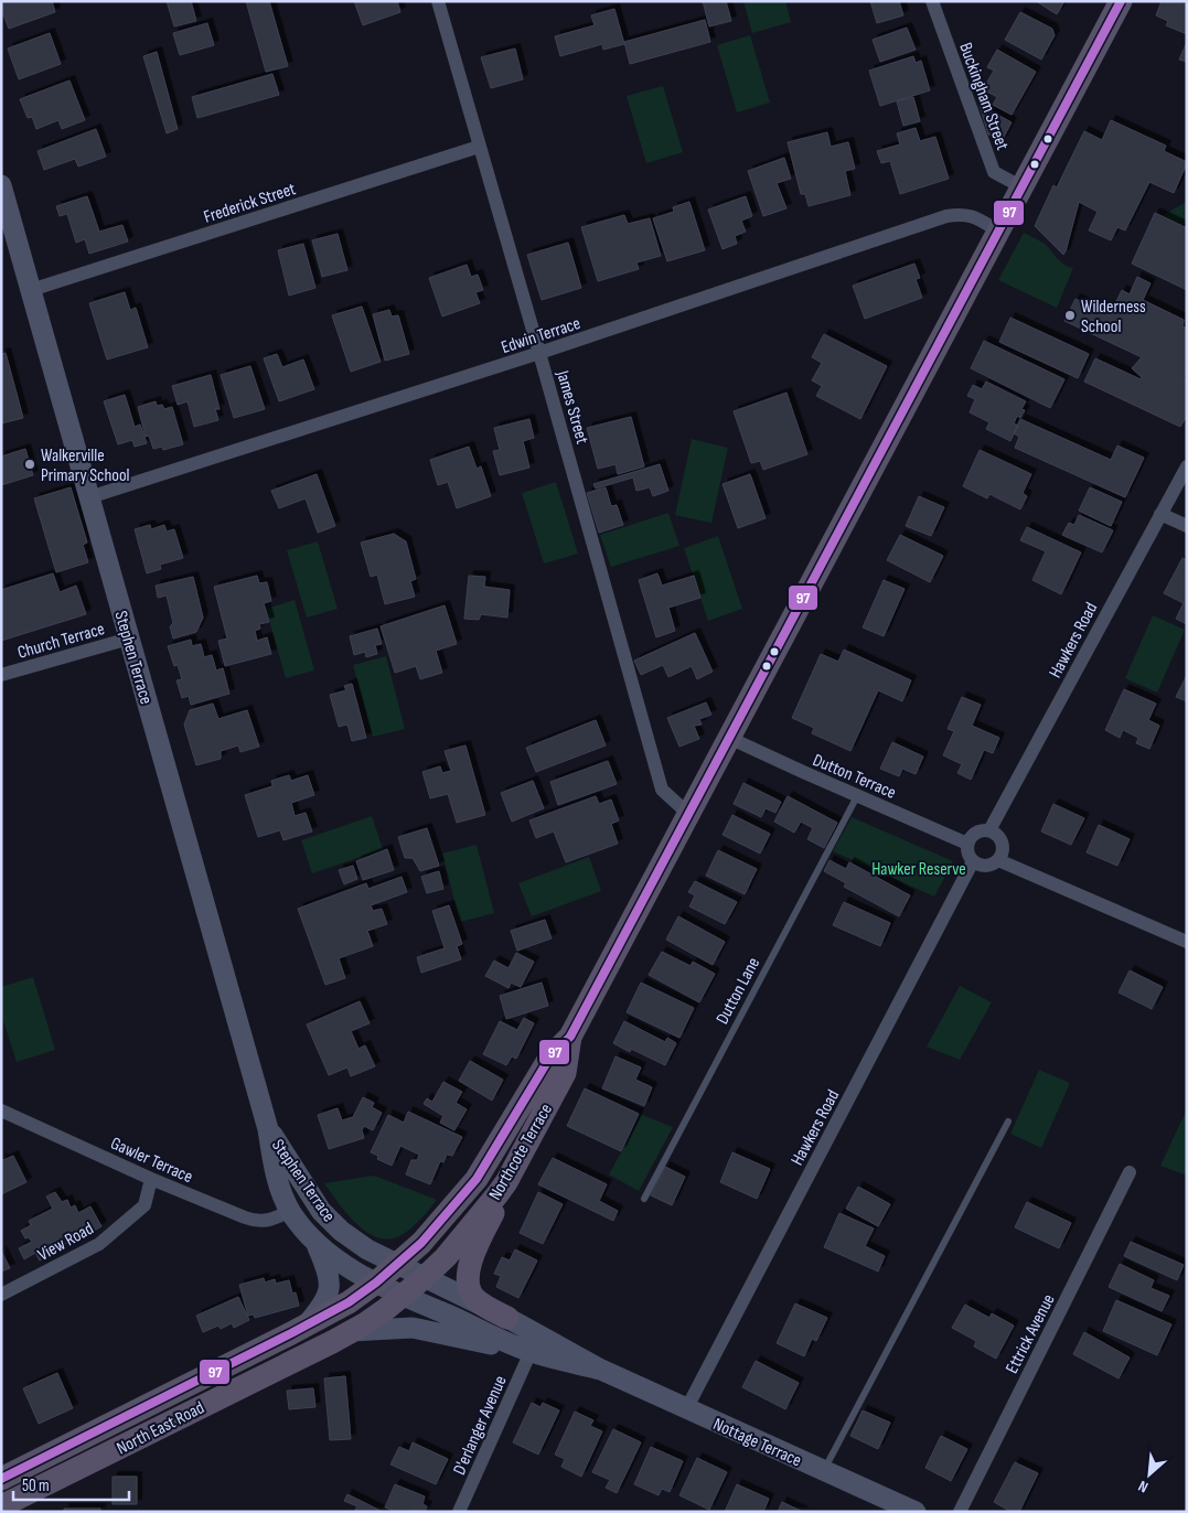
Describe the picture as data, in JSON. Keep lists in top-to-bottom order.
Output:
{
  "streets": {
    "highway": ["Northcote Terrace", "North East Road"],
    "main road": ["Stephen Terrace", "Nottage Terrace"],
    "street": [
      "Buckingham Street",
      "Frederick Street",
      "Edwin Terrace",
      "James Street",
      "Church Terrace",
      "Hawkers Road",
      "Dutton Terrace",
      "Gawler Terrace",
      "View Road",
      "Ettrick Avenue",
      "D'erlanger Avenue"
    ],
    "lane": ["Dutton Lane"]
  },
  "crossings": [
    ["Buckingham Street", "Northcote Terrace"],
    ["Frederick Street", "James Street"],
    ["Frederick Street", "Stephen Terrace"],
    ["Edwin Terrace", "James Street"],
    ["Edwin Terrace", "Stephen Terrace"],
    ["Edwin Terrace", "Northcote Terrace"],
    ["James Street", "Northcote Terrace"],
    ["Church Terrace", "Stephen Terrace"],
    ["Hawkers Road", "Dutton Terrace"],
    ["Hawkers Road", "Nottage Terrace"],
    ["Stephen Terrace", "Northcote Terrace"],
    ["Stephen Terrace", "Gawler Terrace"],
    ["Stephen Terrace", "North East Road"],
    ["Stephen Terrace", "Nottage Terrace"],
    ["Dutton Terrace", "Dutton Lane"],
    ["Dutton Terrace", "Northcote Terrace"],
    ["Northcote Terrace", "North East Road"],
    ["Northcote Terrace", "Nottage Terrace"],
    ["Gawler Terrace", "View Road"],
    ["D'erlanger Avenue", "Nottage Terrace"],
    ["North East Road", "Nottage Terrace"]
  ],
  "parks": ["Hawker Reserve"],
  "places": ["Wilderness School", "Walkerville Primary School"],
  "lines": ["transit line 97"],
  "scale_bar": "50 m",
  "north": "bottom left"
}
